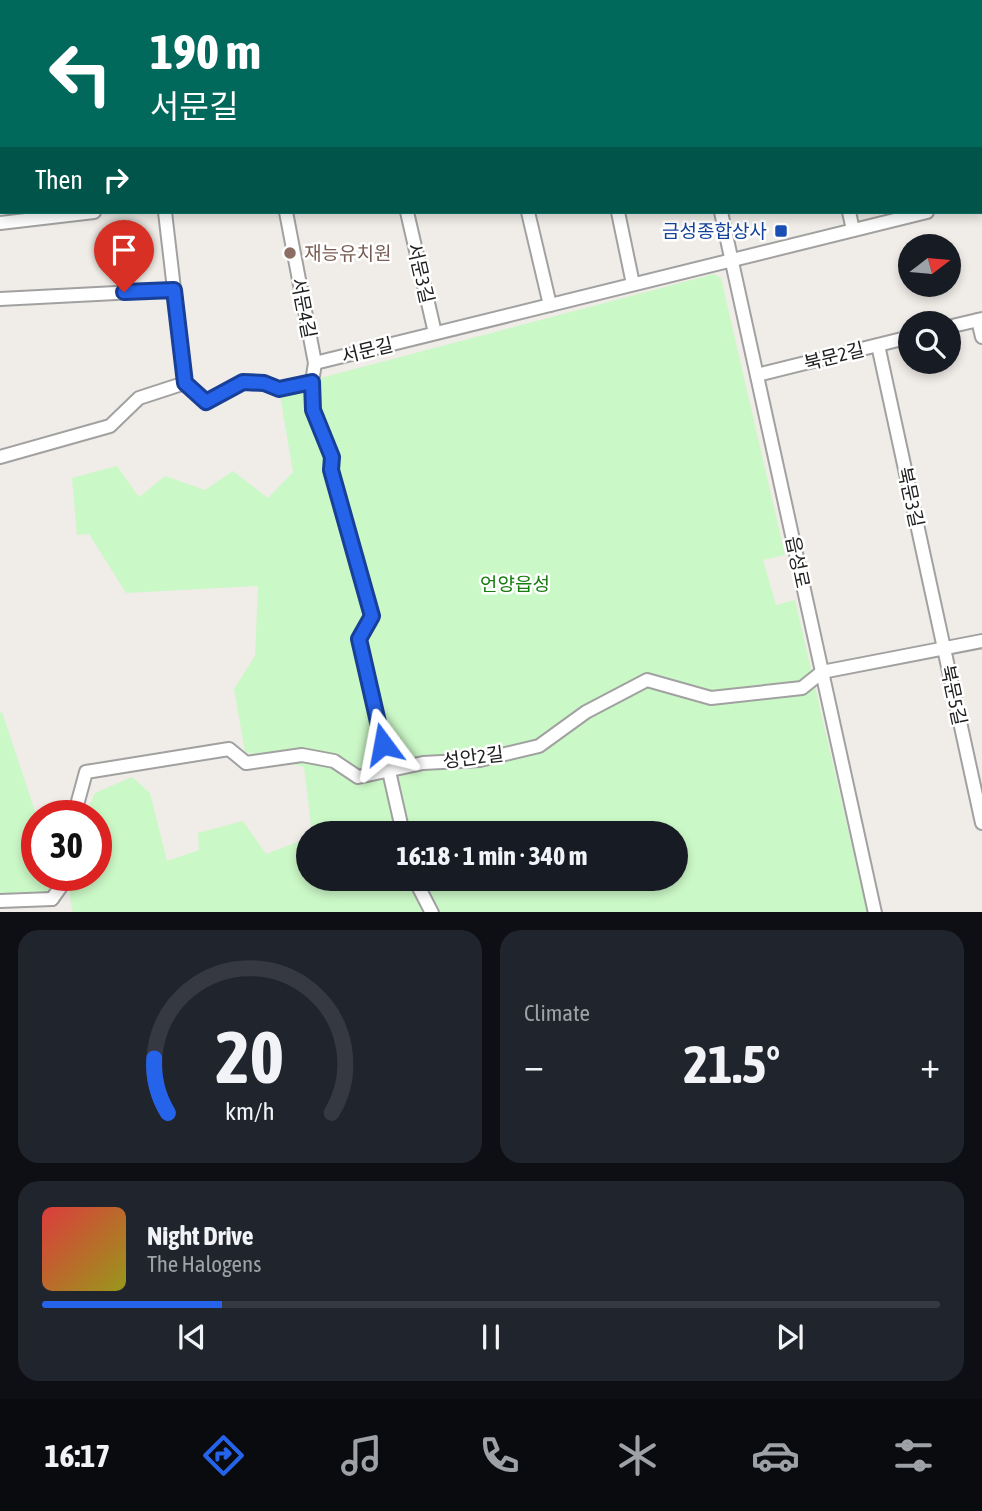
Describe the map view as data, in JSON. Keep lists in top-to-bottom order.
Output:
{
  "streets": {
    "street": [
      "서문3길",
      "서문4길",
      "서문길",
      "북문2길",
      "북문3길",
      "읍성로",
      "북문5길",
      "성안2길"
    ]
  },
  "crossings": [
    ["서문3길", "서문길"],
    ["서문4길", "서문길"],
    ["서문길", "읍성로"],
    ["서문길", "성안2길"],
    ["북문2길", "북문3길"],
    ["북문2길", "읍성로"],
    ["북문3길", "북문5길"],
    ["읍성로", "성안2길"]
  ],
  "parks": ["언양읍성"],
  "places": {
    "transit": ["금성종합상사"],
    "other": ["재능유치원"]
  },
  "north": "right",
  "page": {
    "turn": ["190 m", "서문길"],
    "then": "Then",
    "limit": "30",
    "trip": "16:18 · 1 min · 340 m",
    "tile": "Climate",
    "heat": ["−", "21.5°", "+"],
    "song": ["Night Drive", "The Halogens"],
    "tabs": "16:17",
    "gauge": ["20", "km/h"]
  }
}
